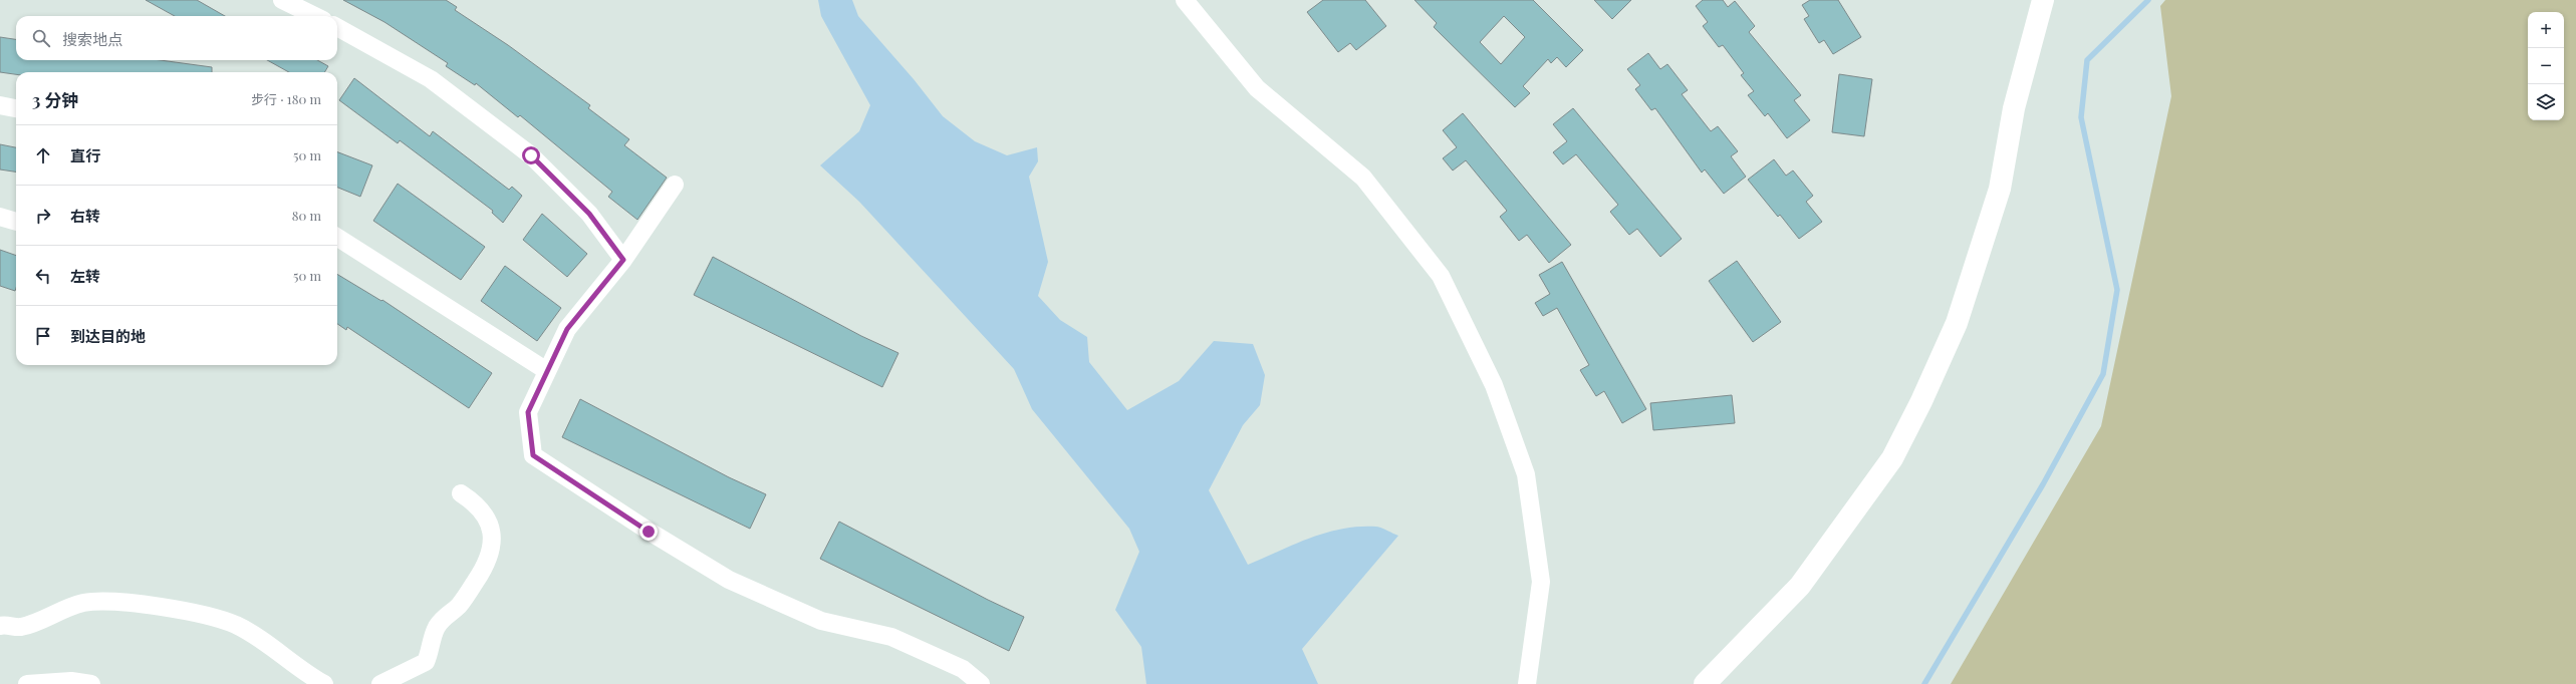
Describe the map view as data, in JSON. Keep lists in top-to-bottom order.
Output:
{
  "page": {
    "map_buttons": ["+", "−"],
    "search": "搜索地点",
    "heading": ["3 分钟", "步行 · 180 m"],
    "list": [
      ["直行", "50 m"],
      ["右转", "80 m"],
      ["左转", "50 m"],
      "到达目的地"
    ]
  }
}
